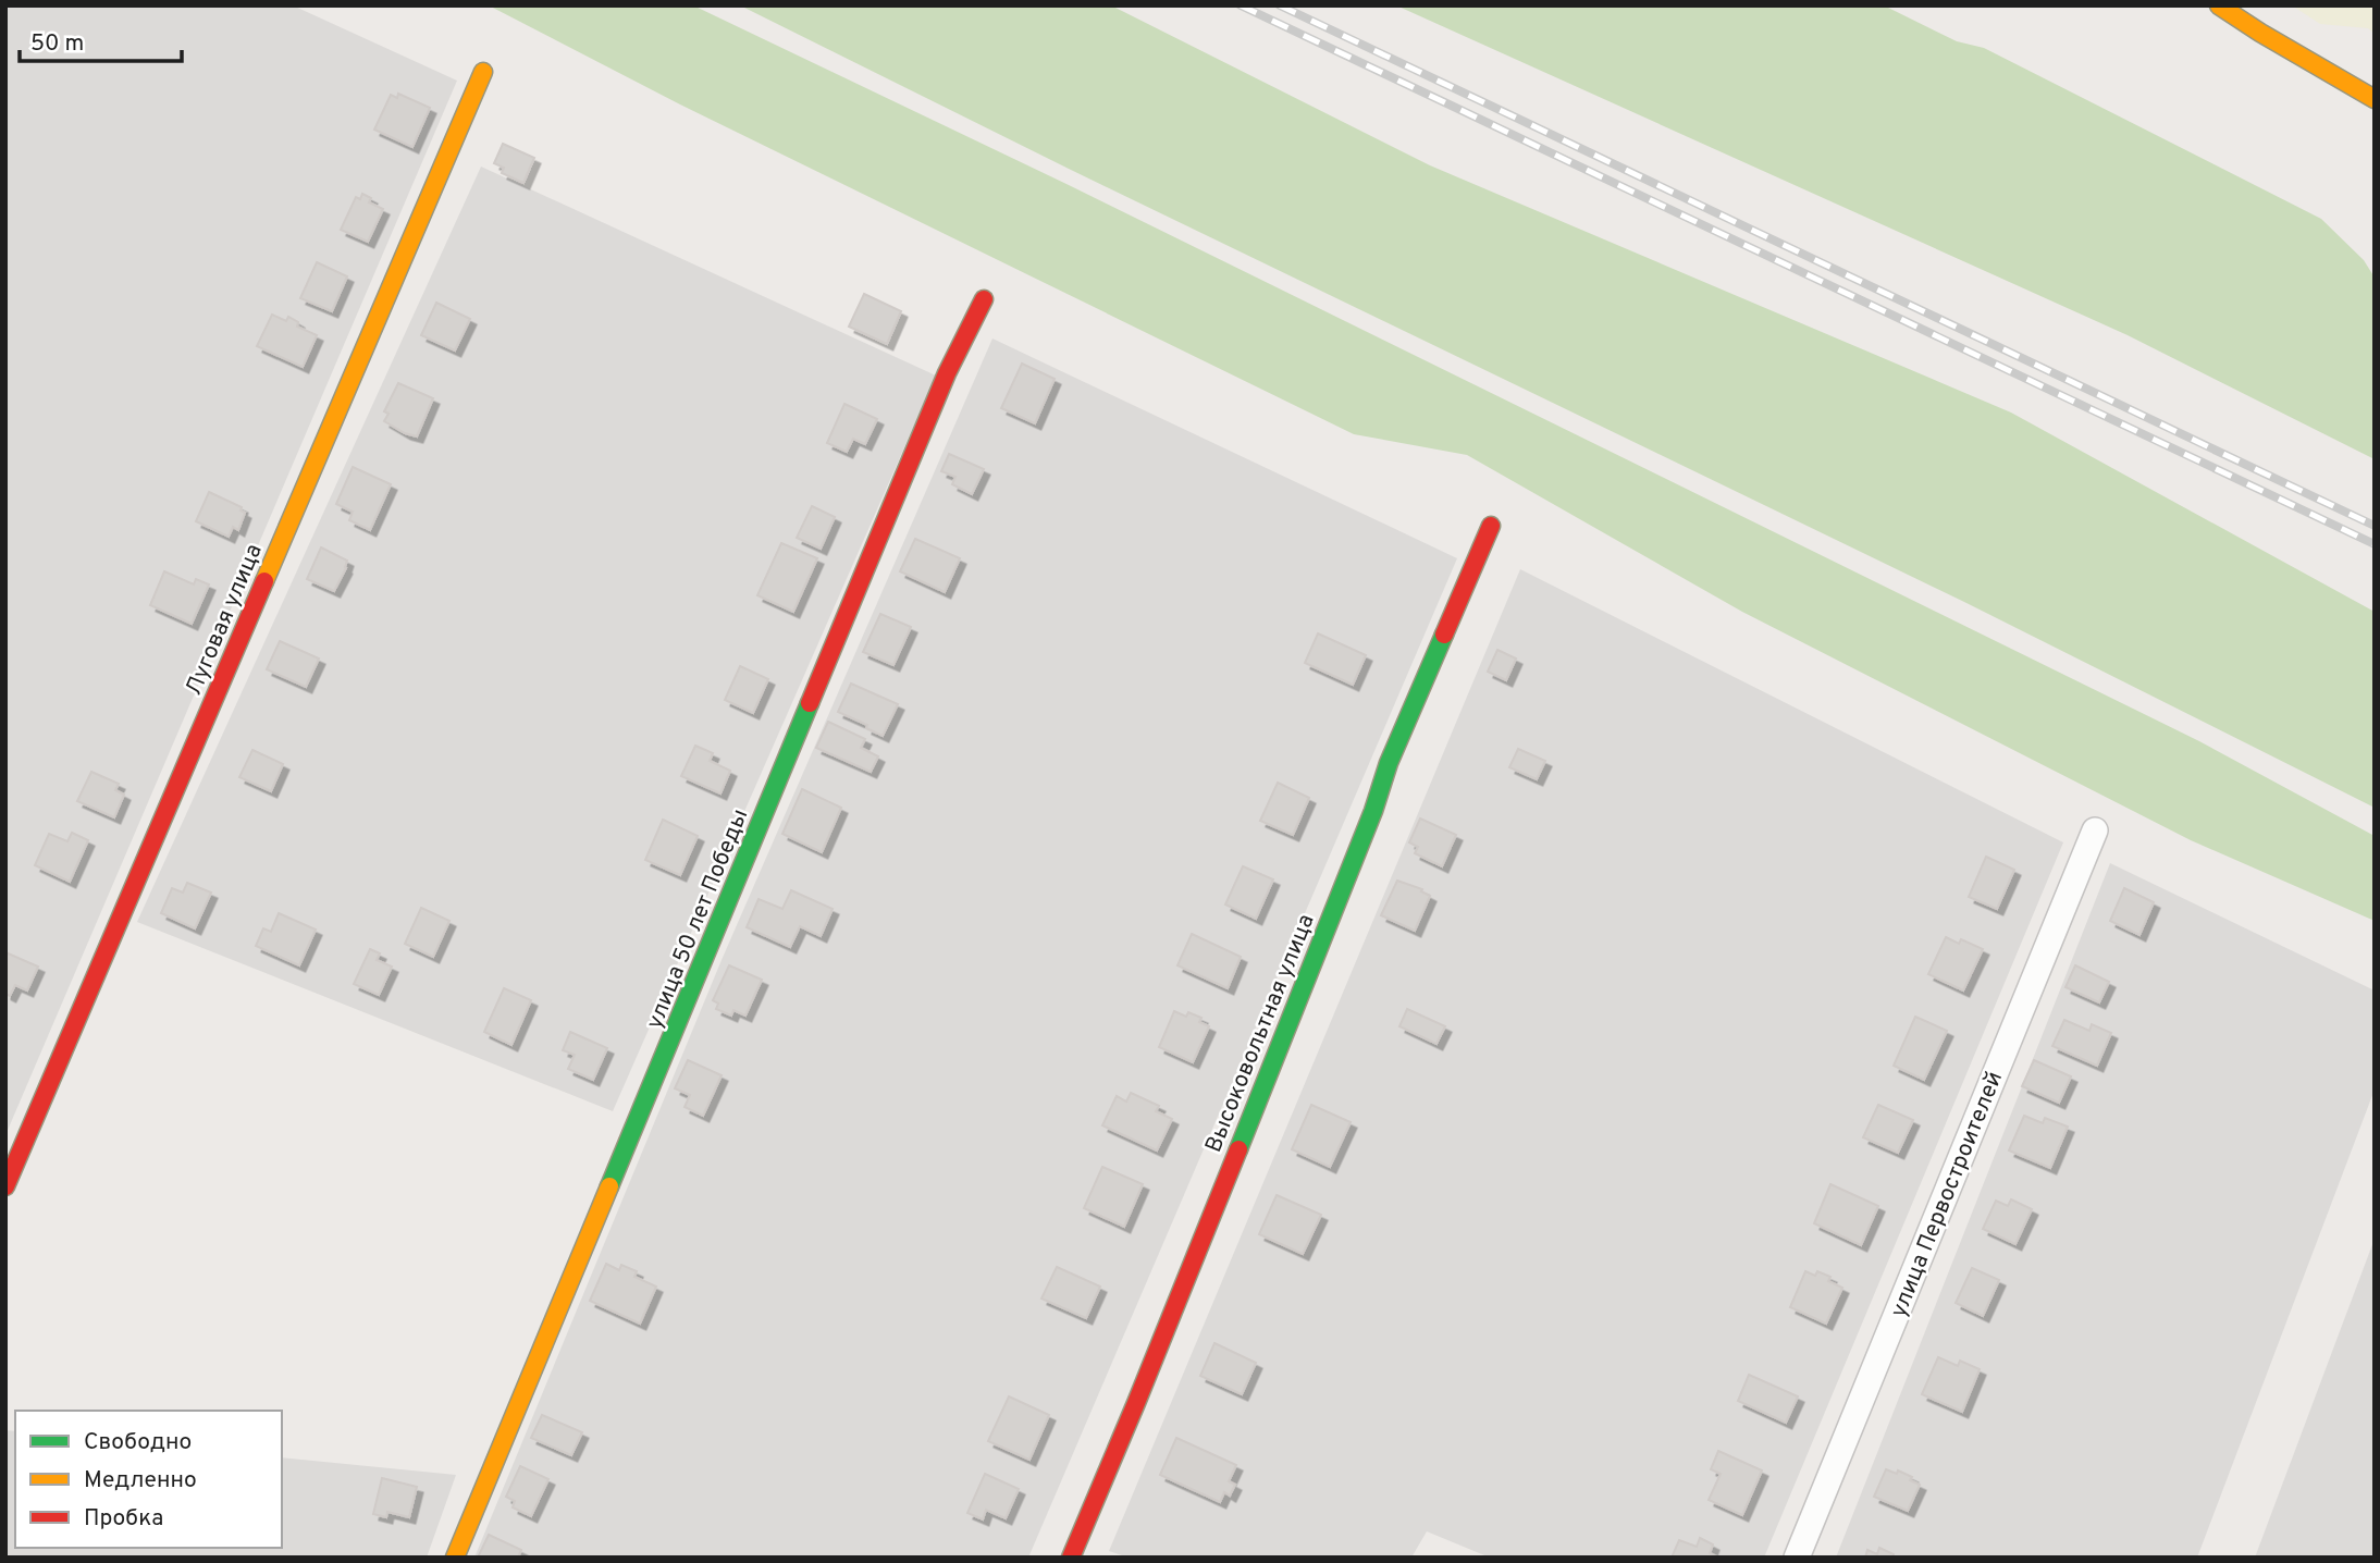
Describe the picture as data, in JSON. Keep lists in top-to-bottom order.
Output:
{
  "streets": {
    "street": [
      "Луговая улица",
      "улица 50 лет Победы",
      "Высоковольтная улица",
      "улица Первостроителей"
    ]
  },
  "legend": ["Свободно", "Медленно", "Пробка"],
  "scale_bar": "50 m"
}
